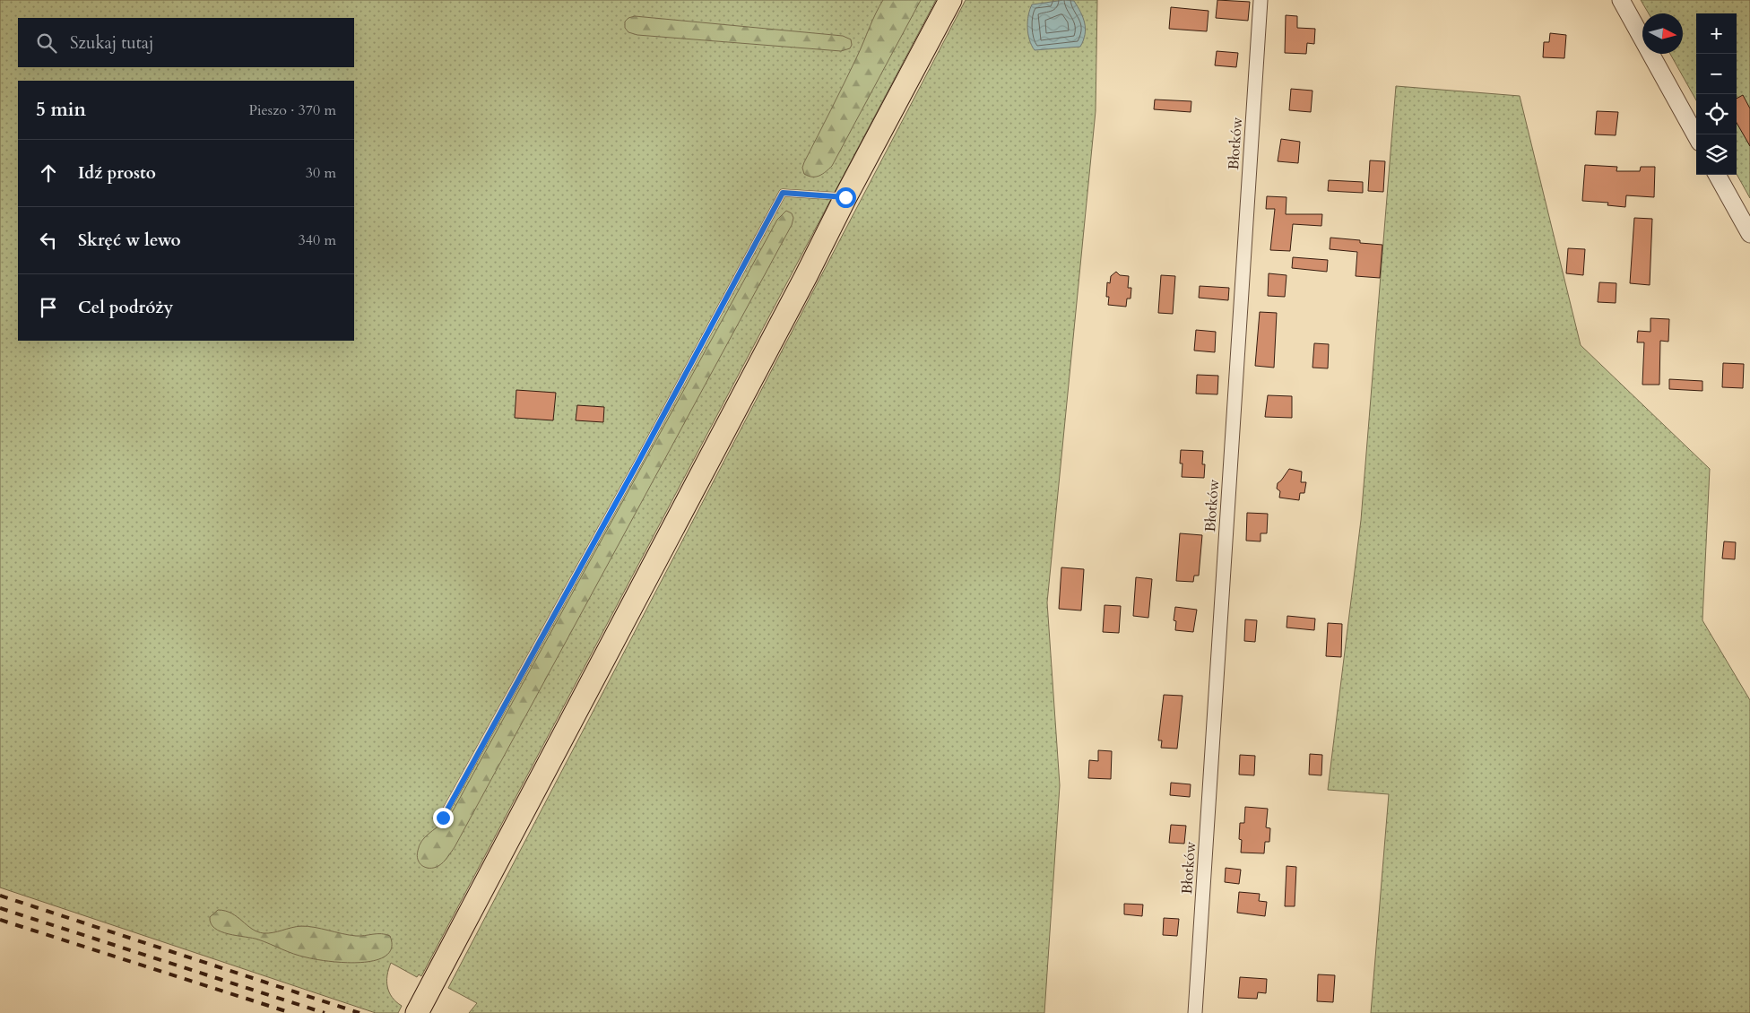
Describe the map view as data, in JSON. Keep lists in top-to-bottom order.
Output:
{
  "streets": {
    "street": ["Błotków"]
  },
  "north": "right",
  "page": {
    "map_buttons": ["+", "−"],
    "search": "Szukaj tutaj",
    "heading": ["5 min", "Pieszo · 370 m"],
    "list": [
      ["Idź prosto", "30 m"],
      ["Skręć w lewo", "340 m"],
      "Cel podróży"
    ]
  }
}
